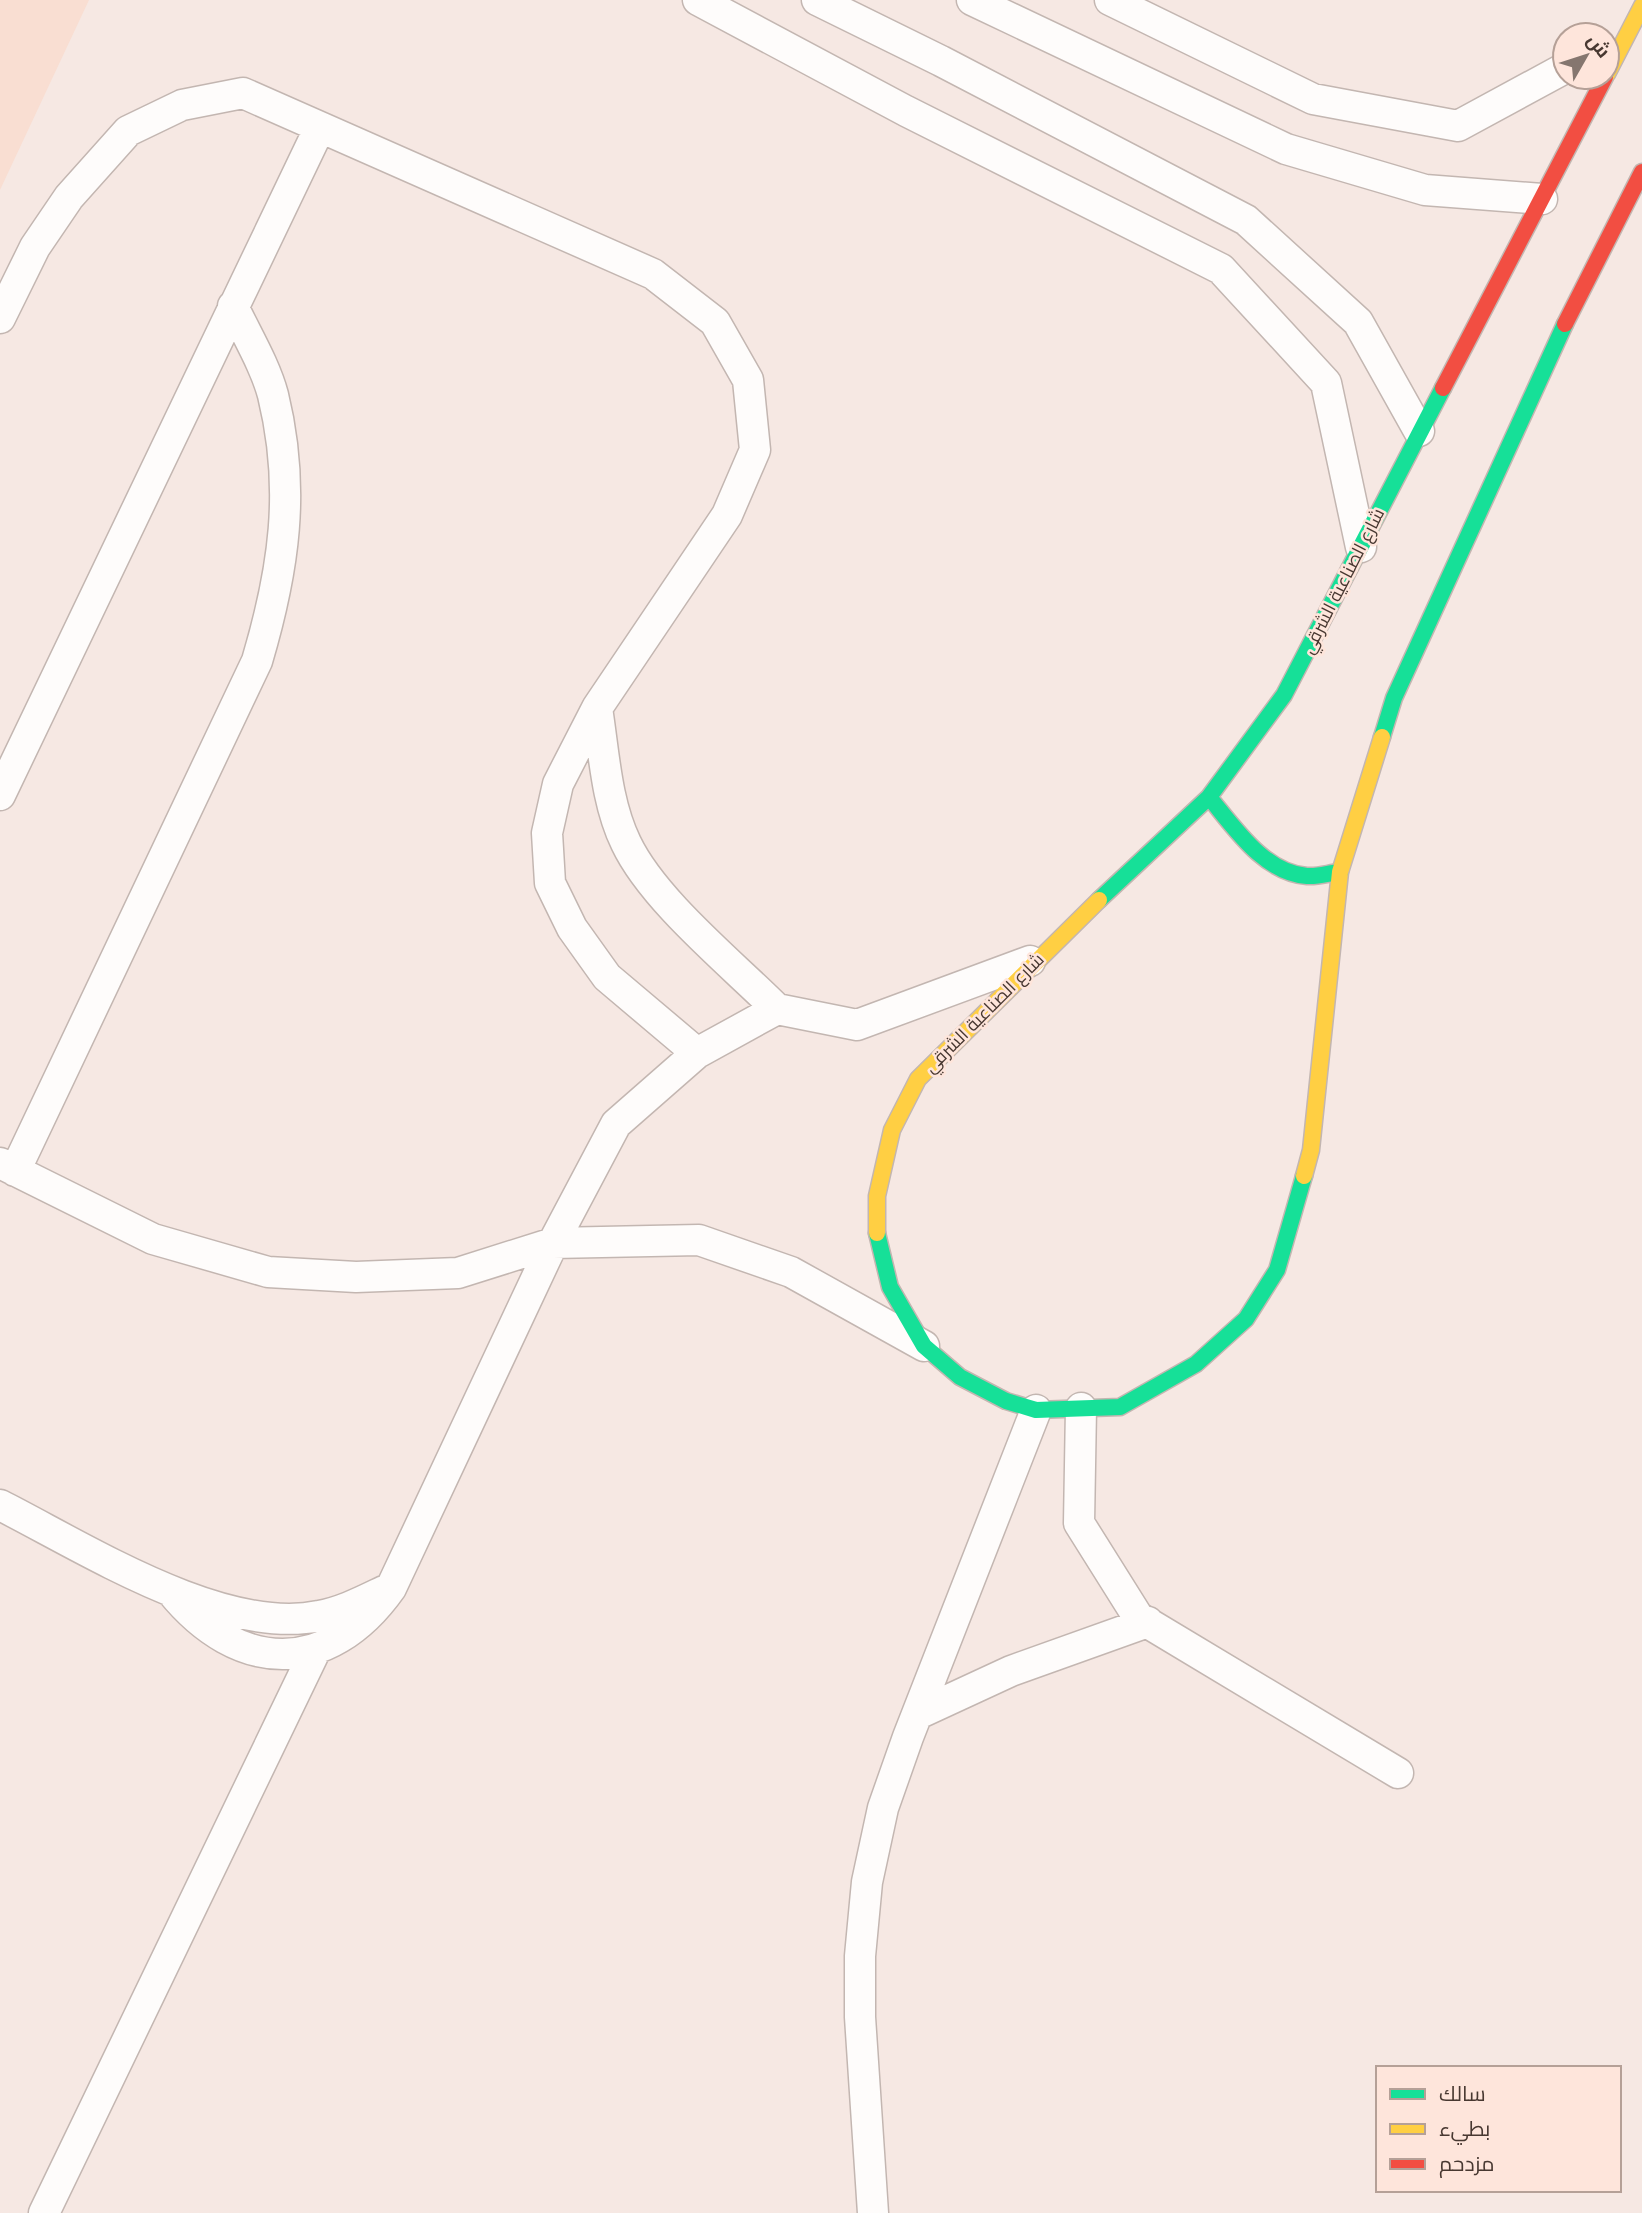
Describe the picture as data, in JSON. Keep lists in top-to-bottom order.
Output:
{
  "streets": {
    "main road": ["شارع الصناعية الشرقي"]
  },
  "legend": ["سالك", "بطيء", "مزدحم"],
  "north": "top right"
}
